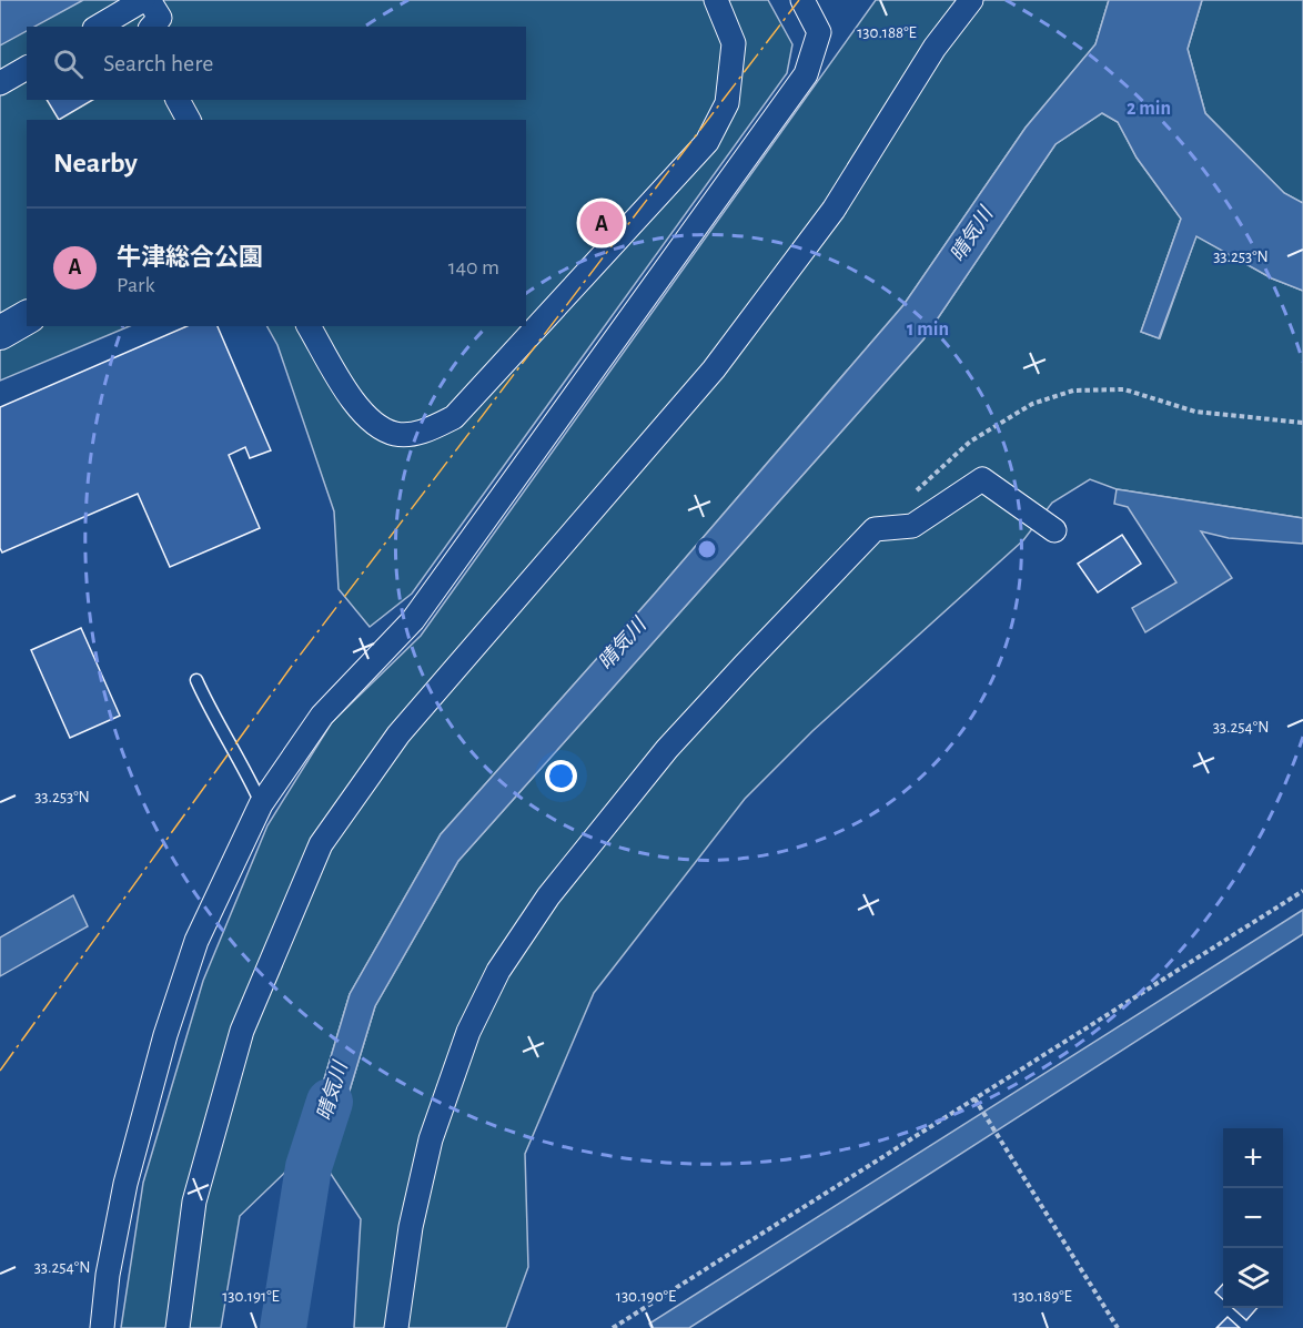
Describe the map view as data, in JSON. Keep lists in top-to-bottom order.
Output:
{
  "water": ["晴気川"],
  "page": {
    "search": "Search here",
    "heading": "Nearby",
    "pins": "A",
    "list": [
      {
        "mark": "A",
        "name": "牛津総合公園",
        "note": "Park",
        "value": "140 m"
      }
    ],
    "map_buttons": ["+", "−"]
  },
  "coordinates": [
    "130.188°E",
    "33.253°N",
    "33.254°N",
    "130.191°E",
    "130.190°E",
    "130.189°E"
  ],
  "rings": ["2 min", "1 min"]
}
